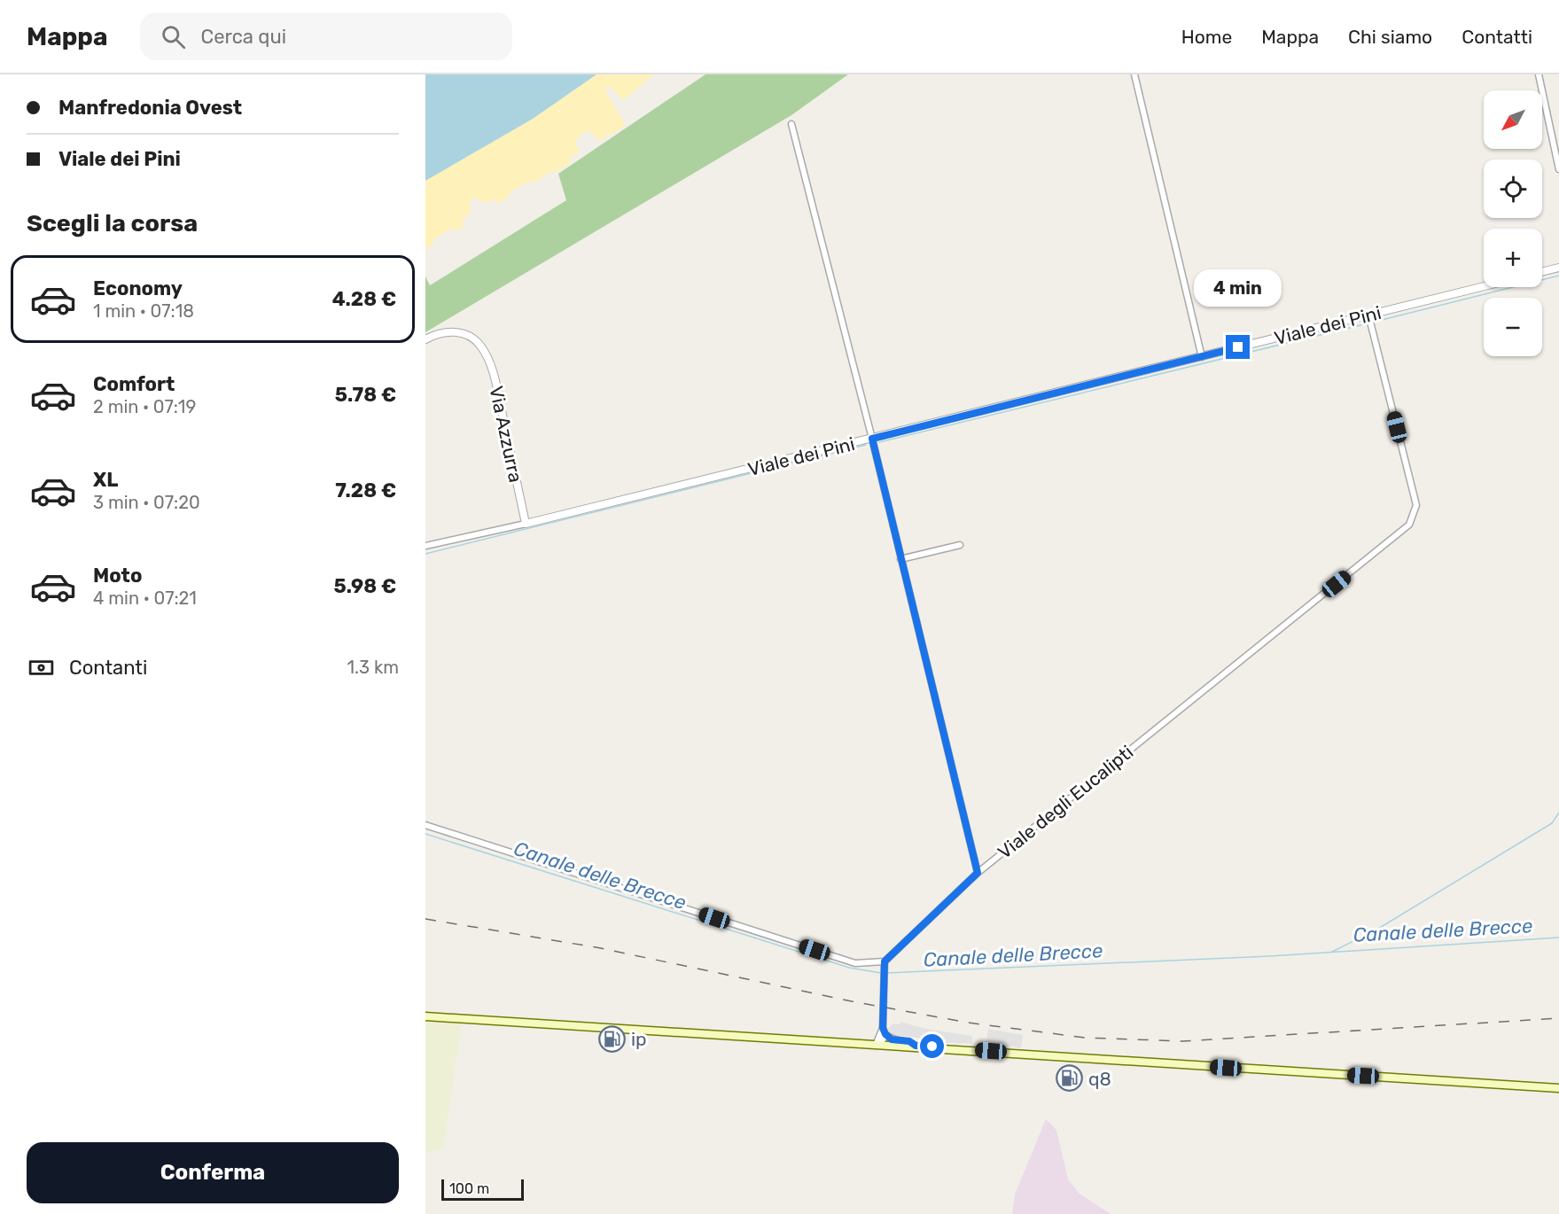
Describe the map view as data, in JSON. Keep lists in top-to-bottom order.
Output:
{
  "streets": {
    "street": ["Viale dei Pini", "Via Azzurra", "Viale degli Eucalipti"]
  },
  "crossings": [
    ["Viale dei Pini", "Via Azzurra"],
    ["Viale dei Pini", "Viale degli Eucalipti"]
  ],
  "water": ["Canale delle Brecce"],
  "places": {
    "fuel station": ["ip", "q8"]
  },
  "scale_bar": "100 m",
  "north": "bottom left",
  "page": {
    "header": "Mappa",
    "search": "Cerca qui",
    "nav": [
      "Home",
      "Mappa",
      "Chi siamo",
      "Contatti"
    ],
    "banner": ["Manfredonia Ovest", "Viale dei Pini"],
    "map_buttons": ["+", "−"],
    "heading": "Scegli la corsa",
    "list": [
      {
        "name": "Economy",
        "note": "1 min · 07:18",
        "value": "4.28 €"
      },
      {
        "name": "Comfort",
        "note": "2 min · 07:19",
        "value": "5.78 €"
      },
      {
        "name": "XL",
        "note": "3 min · 07:20",
        "value": "7.28 €"
      },
      {
        "name": "Moto",
        "note": "4 min · 07:21",
        "value": "5.98 €"
      }
    ],
    "bubble": "4 min",
    "pay": ["Contanti", "1.3 km"],
    "buttons": "Conferma",
    "scale": "100 m"
  }
}
